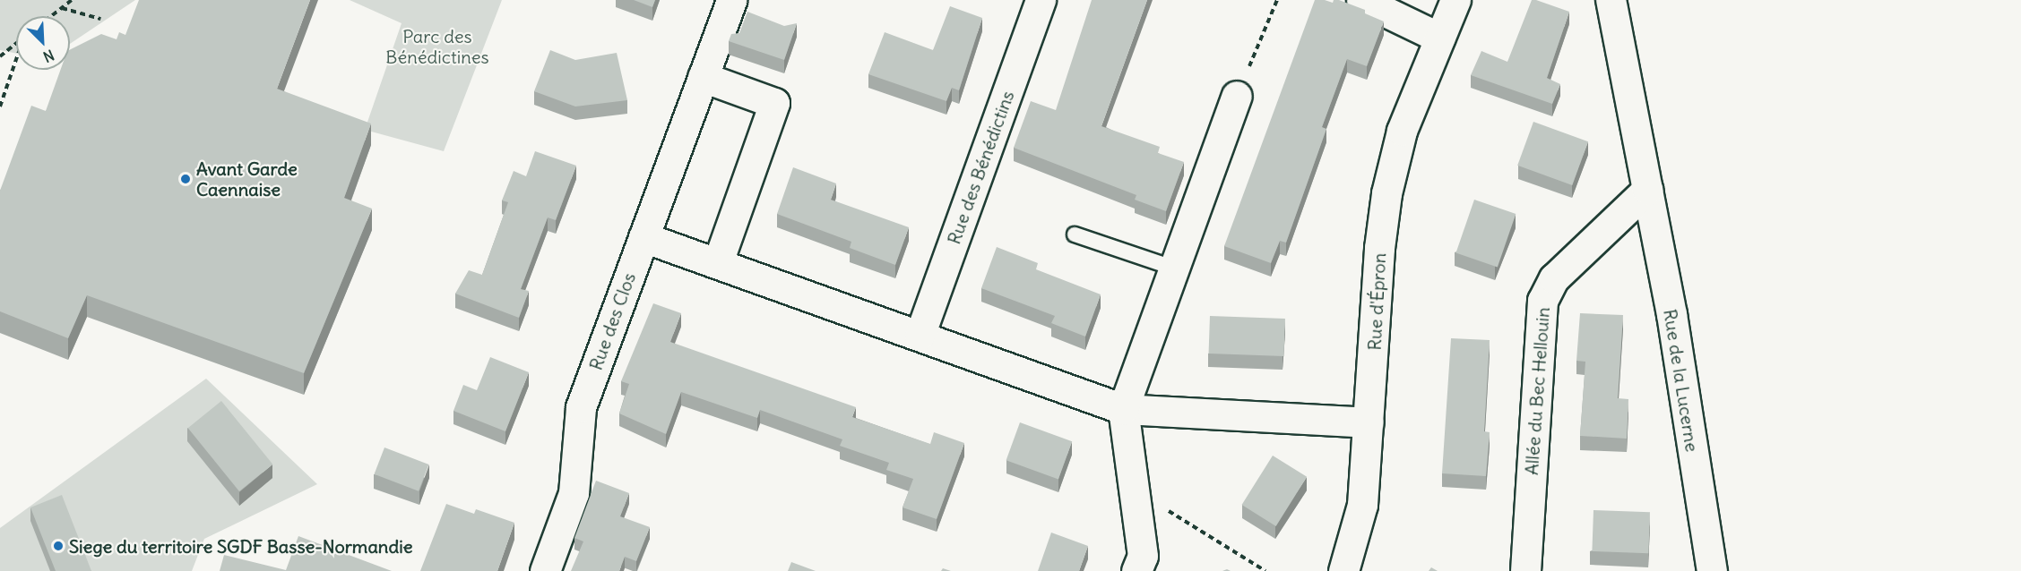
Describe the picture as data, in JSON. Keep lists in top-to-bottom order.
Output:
{
  "streets": {
    "street": [
      "Rue des Bénédictins",
      "Rue d'Épron",
      "Rue des Clos",
      "Rue de la Lucerne",
      "Allée du Bec Hellouin"
    ]
  },
  "crossings": [
    ["Rue de la Lucerne", "Allée du Bec Hellouin"]
  ],
  "parks": ["Parc des Bénédictines"],
  "places": ["Avant Garde Caennaise", "Siege du territoire SGDF Basse-Normandie"],
  "north": "bottom right"
}
